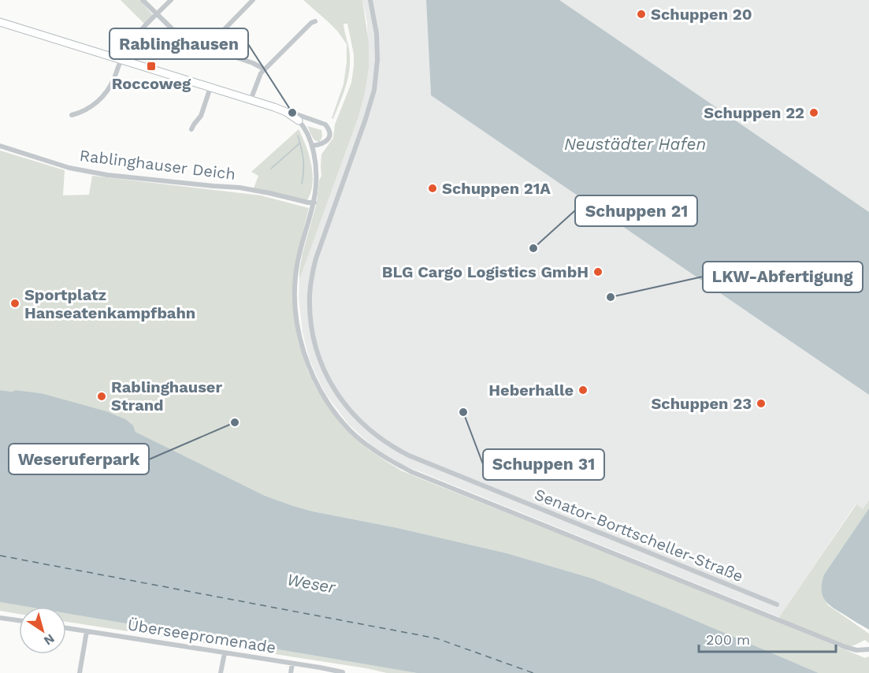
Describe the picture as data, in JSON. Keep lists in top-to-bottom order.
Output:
{
  "streets": {
    "street": ["Rablinghauser Deich", "Senator-Borttscheller-Straße", "Überseepromenade"]
  },
  "water": ["Neustädter Hafen", "Weser"],
  "places": {
    "other": [
      "Schuppen 20",
      "Rablinghausen",
      "Schuppen 22",
      "Schuppen 21A",
      "Schuppen 21",
      "BLG Cargo Logistics GmbH",
      "LKW-Abfertigung",
      "Sportplatz Hanseatenkampfbahn",
      "Heberhalle",
      "Rablinghauser Strand",
      "Schuppen 23",
      "Schuppen 31",
      "Weseruferpark"
    ],
    "transit": ["Roccoweg"]
  },
  "scale_bar": "200 m",
  "north": "bottom right"
}
